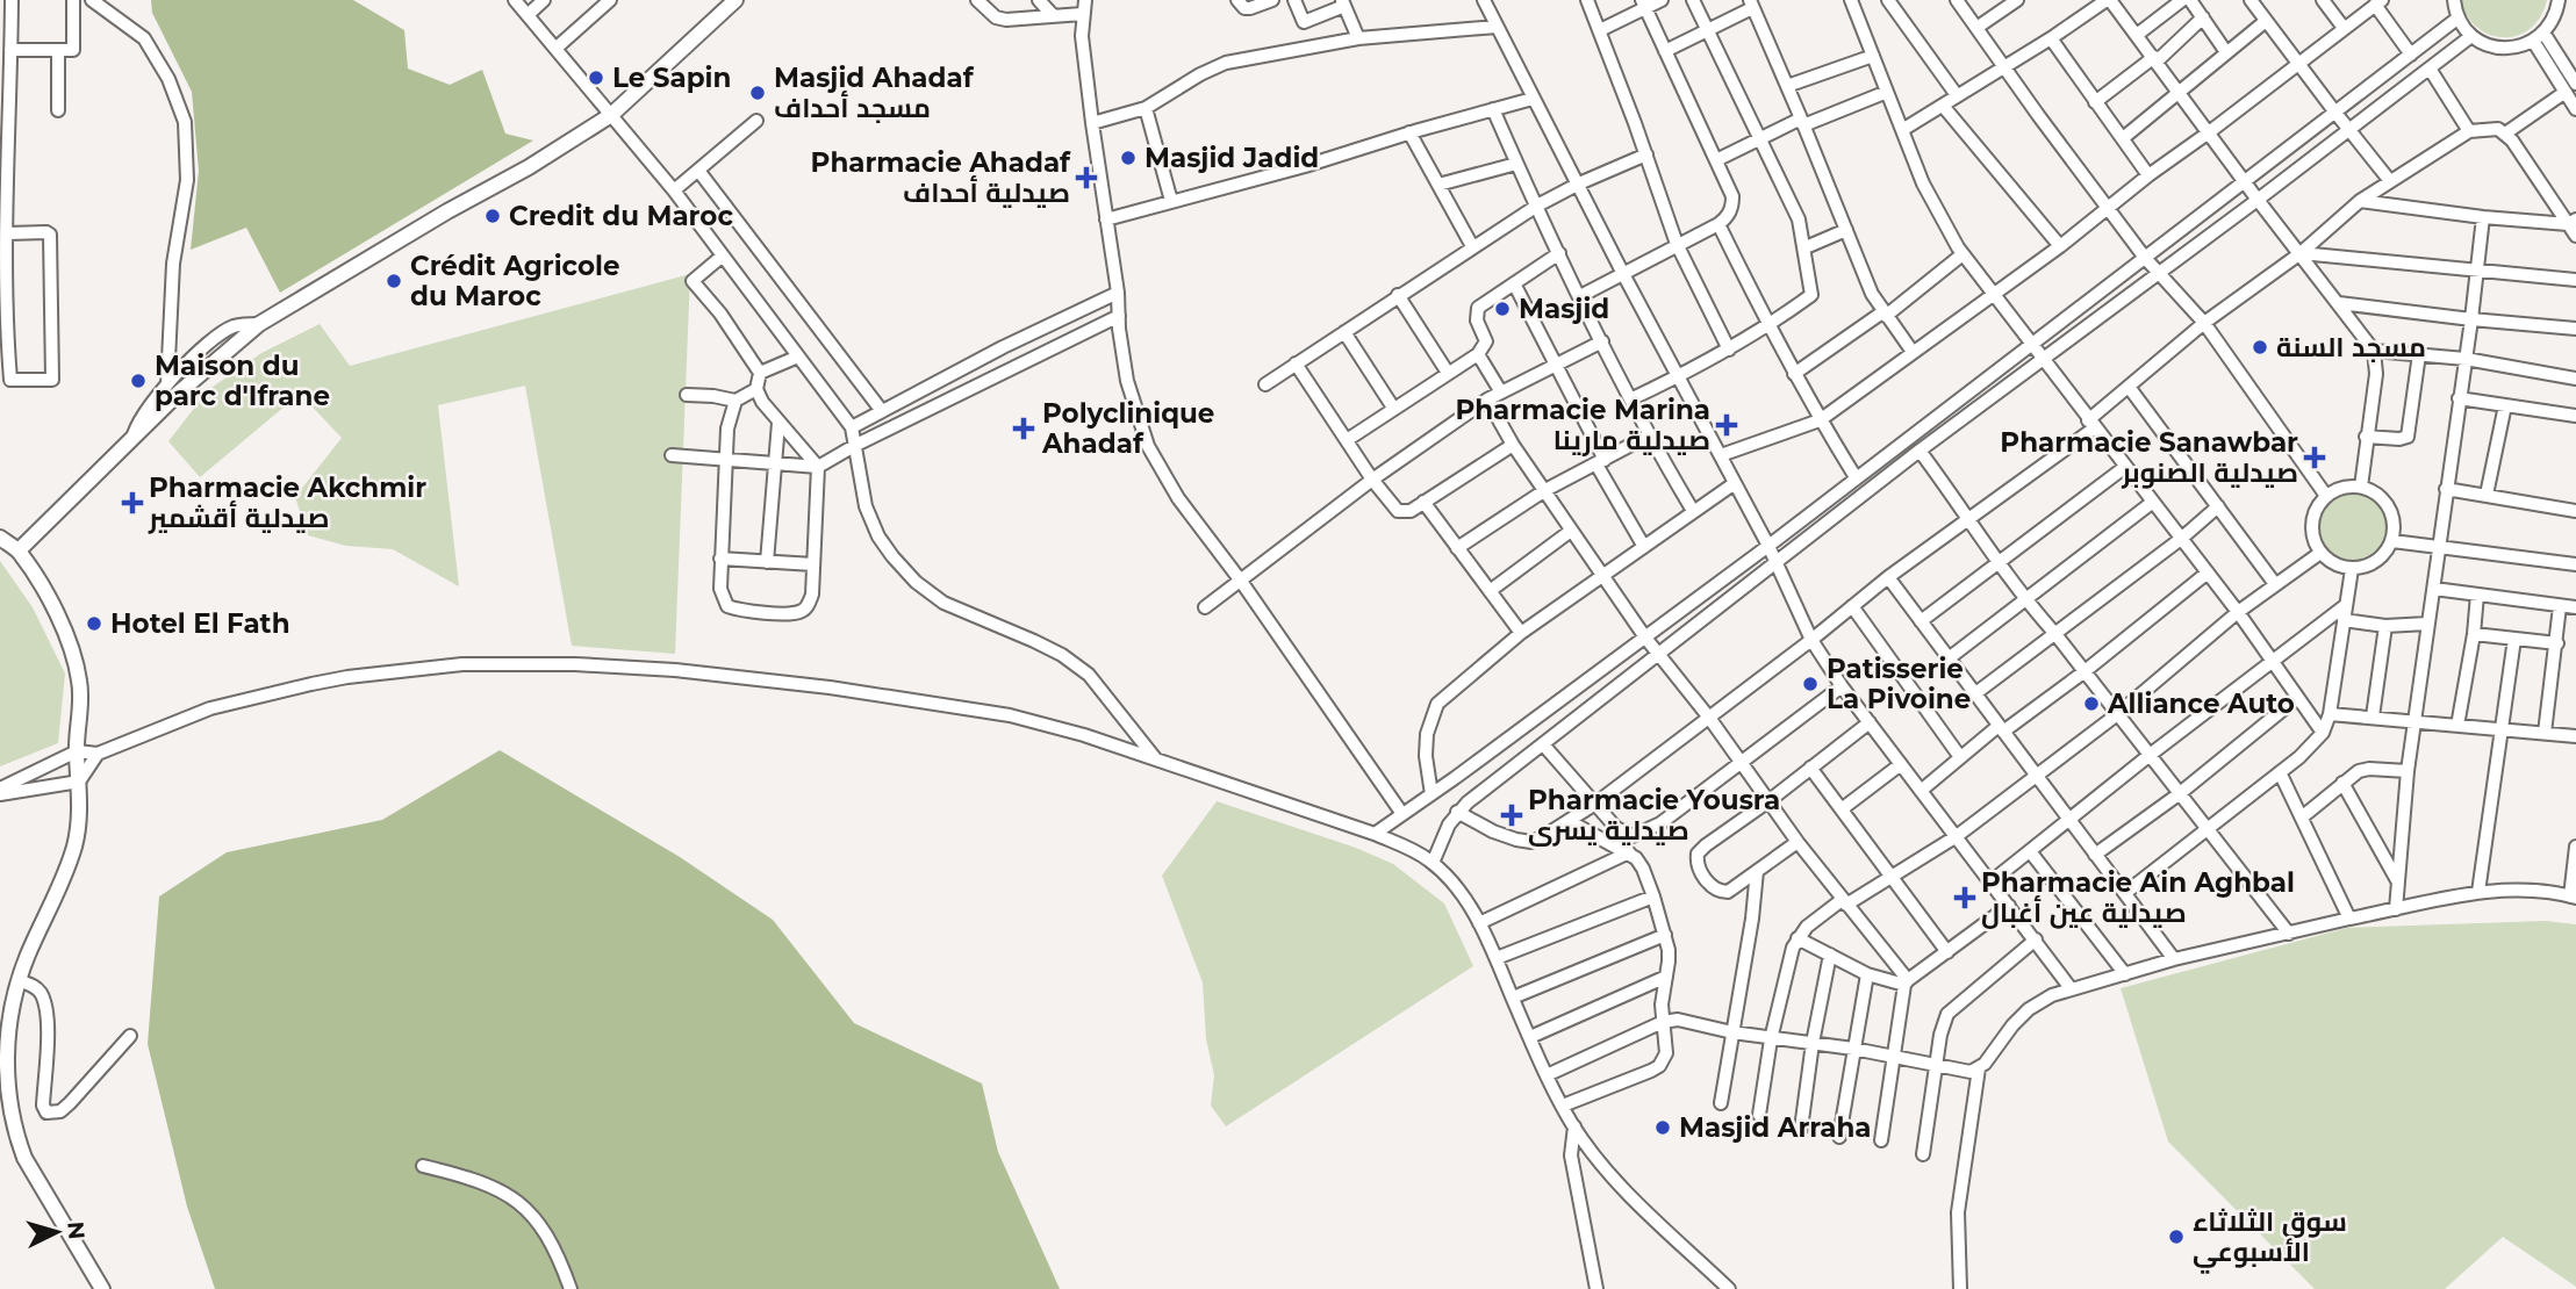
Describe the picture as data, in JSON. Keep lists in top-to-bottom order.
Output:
{
  "places": {
    "other": [
      "Le Sapin",
      "Masjid Ahadaf مسجد أحداف",
      "Masjid Jadid",
      "Credit du Maroc",
      "Crédit Agricole du Maroc",
      "Masjid",
      "مسجد السنة",
      "Maison du parc d'Ifrane",
      "Hotel El Fath",
      "Patisserie La Pivoine",
      "Alliance Auto",
      "Masjid Arraha",
      "سوق الثلاثاء الأسبوعي"
    ],
    "health": [
      "Pharmacie Ahadaf صيدلية أحداف",
      "Pharmacie Marina صيدلية مارينا",
      "Polyclinique Ahadaf",
      "Pharmacie Sanawbar صيدلية الصنوبر",
      "Pharmacie Akchmir صيدلية أقشمير",
      "Pharmacie Yousra صيدلية يسرى",
      "Pharmacie Ain Aghbal صيدلية عين أغبال"
    ]
  },
  "north": "right"
}
